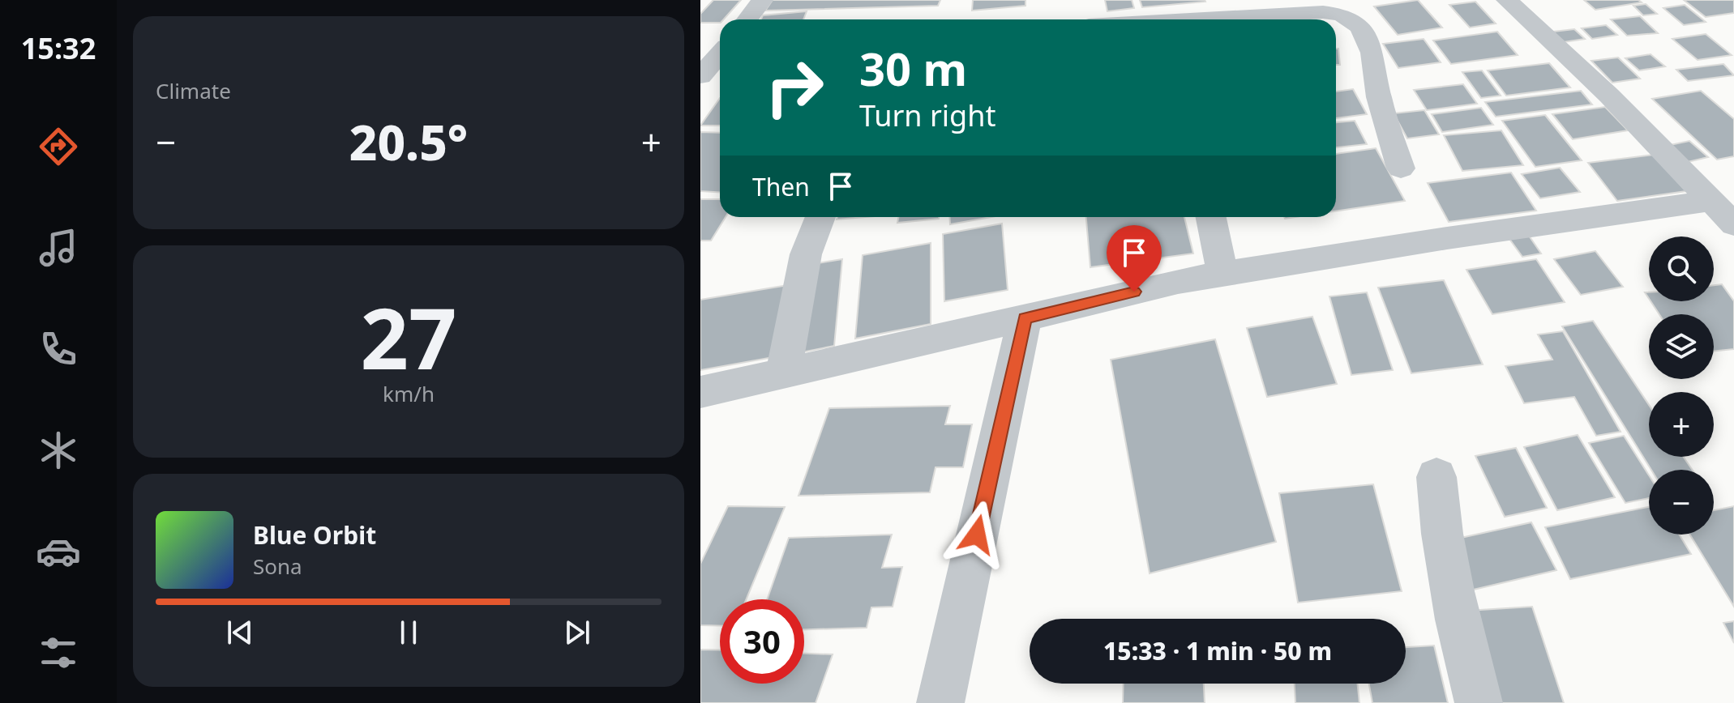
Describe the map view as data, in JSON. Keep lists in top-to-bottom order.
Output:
{
  "page": {
    "tabs": "15:32",
    "tile": [
      "Climate",
      ["27", "km/h"]
    ],
    "turn": ["30 m", "Turn right"],
    "heat": ["−", "20.5°", "+"],
    "then": "Then",
    "map_buttons": ["+", "−"],
    "song": ["Blue Orbit", "Sona"],
    "limit": "30",
    "trip": "15:33 · 1 min · 50 m"
  }
}
